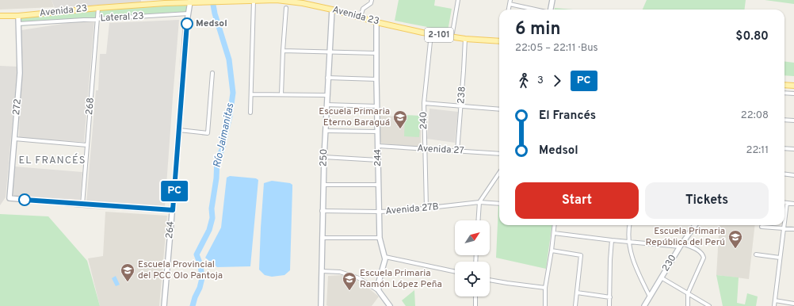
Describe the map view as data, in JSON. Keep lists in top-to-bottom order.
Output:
{
  "streets": {
    "main road": ["Avenida 23", "2-101"],
    "street": [
      "Lateral 23",
      "238",
      "268",
      "272",
      "240",
      "Avenida 27",
      "250",
      "244",
      "Avenida 27B",
      "264",
      "230"
    ]
  },
  "crossings": [
    ["Avenida 23", "238"],
    ["Avenida 23", "268"],
    ["Avenida 23", "272"],
    ["Avenida 23", "240"],
    ["Avenida 23", "250"],
    ["Avenida 23", "244"],
    ["Avenida 23", "264"],
    ["Lateral 23", "268"],
    ["Lateral 23", "272"],
    ["Lateral 23", "264"],
    ["238", "Avenida 27"],
    ["268", "272"],
    ["240", "Avenida 27"],
    ["240", "Avenida 27B"],
    ["Avenida 27", "244"],
    ["250", "Avenida 27B"],
    ["244", "Avenida 27B"]
  ],
  "districts": ["EL FRANCÉS"],
  "water": ["Río Jaimanitas"],
  "places": {
    "other": ["Medsol"],
    "school or university": [
      "Escuela Primaria Eterno Baraguá",
      "Escuela Primaria República del Perú",
      "Escuela Provincial del PCC Olo Pantoja",
      "Escuela Primaria Ramón López Peña"
    ]
  },
  "lines": ["bus line PC"],
  "north": "top right",
  "page": {
    "on_map": "PC",
    "heading": ["6 min", "22:05 – 22:11 · Bus", "$0.80"],
    "legs": ["3", "PC"],
    "list": [
      {
        "name": "El Francés",
        "value": "22:08"
      },
      {
        "name": "Medsol",
        "value": "22:11"
      }
    ],
    "buttons": ["Start", "Tickets"]
  }
}
